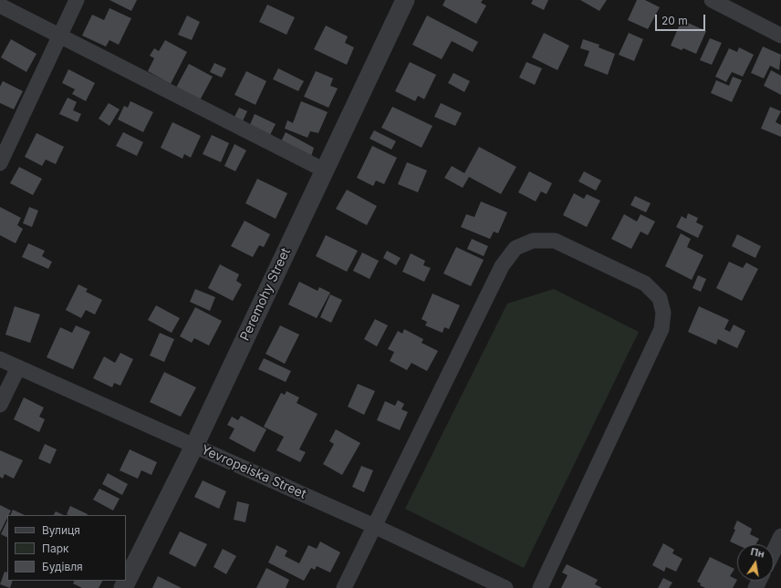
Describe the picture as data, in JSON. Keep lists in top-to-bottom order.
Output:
{
  "streets": {
    "street": ["Peremohy Street", "Yevropeiska Street"]
  },
  "crossings": [
    ["Peremohy Street", "Yevropeiska Street"]
  ],
  "legend": ["Вулиця", "Парк", "Будівля"],
  "scale_bar": "20 m",
  "north": "top"
}
